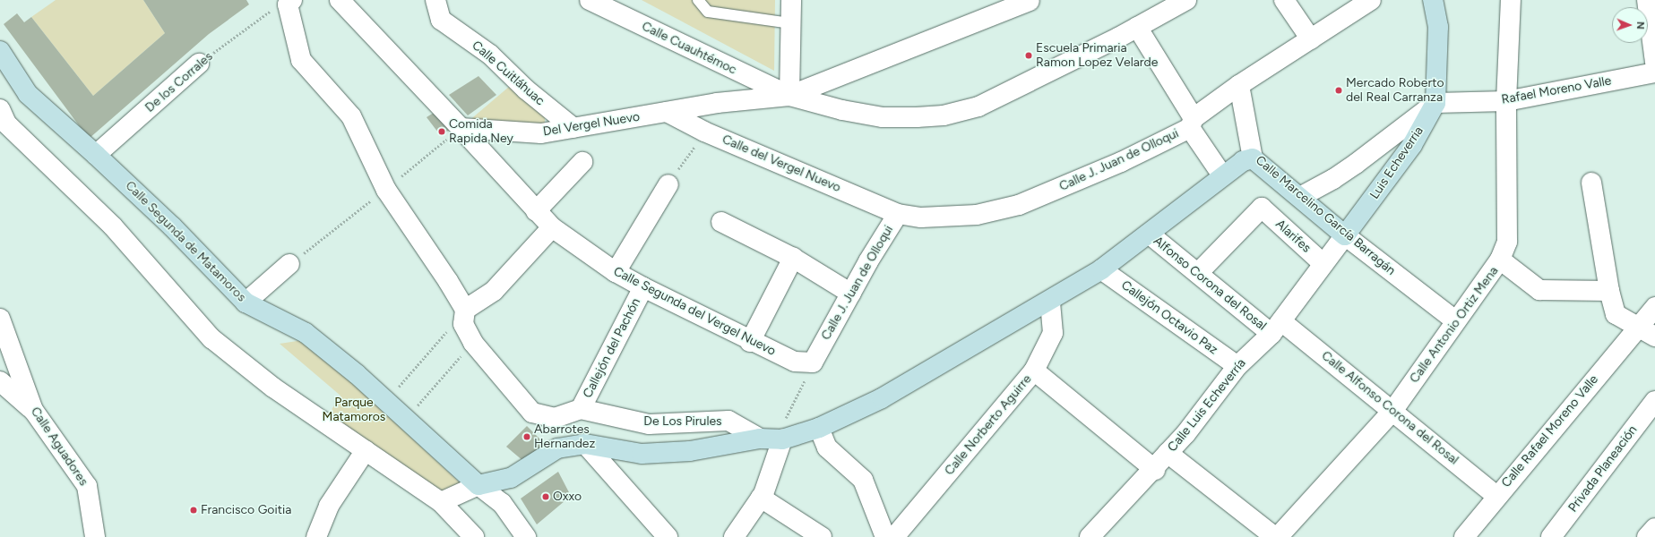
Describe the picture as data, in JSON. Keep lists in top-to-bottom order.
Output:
{
  "streets": {
    "street": [
      "Calle Cuauhtémoc",
      "Calle Cuitláhuac",
      "De los Corrales",
      "Rafael Moreno Valle",
      "Del Vergel Nuevo",
      "Calle J. Juan de Olloqui",
      "Luis Echeverria",
      "Calle del Vergel Nuevo",
      "Calle Marcelino García Barragán",
      "Alarifes",
      "Calle Segunda de Matamoros",
      "Alfonso Corona del Rosal",
      "Calle Segunda del Vergel Nuevo",
      "Callejón Octavio Paz",
      "Calle Antonio Ortiz Mena",
      "Callejón del Pachón",
      "Calle Luis Echeverría",
      "Calle Alfonso Corona del Rosal",
      "De Los Pirules",
      "Calle Norberto Aguirre",
      "Calle Rafael Moreno Valle",
      "Calle Aguadores",
      "Privada Planeación"
    ]
  },
  "crossings": [
    ["Calle Cuauhtémoc", "Del Vergel Nuevo"],
    ["Calle Cuitláhuac", "Del Vergel Nuevo"],
    ["De los Corrales", "Calle Segunda de Matamoros"],
    ["Rafael Moreno Valle", "Luis Echeverria"],
    ["Rafael Moreno Valle", "Calle Antonio Ortiz Mena"],
    ["Del Vergel Nuevo", "Calle del Vergel Nuevo"],
    ["Del Vergel Nuevo", "Calle Segunda del Vergel Nuevo"],
    ["Calle J. Juan de Olloqui", "Calle del Vergel Nuevo"],
    ["Calle J. Juan de Olloqui", "Calle Marcelino García Barragán"],
    ["Calle J. Juan de Olloqui", "Calle Segunda del Vergel Nuevo"],
    ["Luis Echeverria", "Calle Marcelino García Barragán"],
    ["Luis Echeverria", "Calle Luis Echeverría"],
    ["Calle Marcelino García Barragán", "Calle Antonio Ortiz Mena"],
    ["Calle Marcelino García Barragán", "Calle Luis Echeverría"],
    ["Alarifes", "Alfonso Corona del Rosal"],
    ["Alarifes", "Calle Luis Echeverría"],
    ["Alfonso Corona del Rosal", "Calle Luis Echeverría"],
    ["Alfonso Corona del Rosal", "Calle Alfonso Corona del Rosal"],
    ["Calle Segunda del Vergel Nuevo", "Callejón del Pachón"],
    ["Callejón Octavio Paz", "Calle Luis Echeverría"],
    ["Calle Antonio Ortiz Mena", "Calle Alfonso Corona del Rosal"],
    ["Callejón del Pachón", "De Los Pirules"],
    ["Calle Luis Echeverría", "Calle Alfonso Corona del Rosal"],
    ["Calle Alfonso Corona del Rosal", "Calle Rafael Moreno Valle"]
  ],
  "parks": ["Parque Matamoros"],
  "places": [
    "Escuela Primaria Ramon Lopez Velarde",
    "Mercado Roberto del Real Carranza",
    "Comida Rapida Ney",
    "Abarrotes Hernandez",
    "Oxxo",
    "Francisco Goitia"
  ],
  "north": "right"
}
